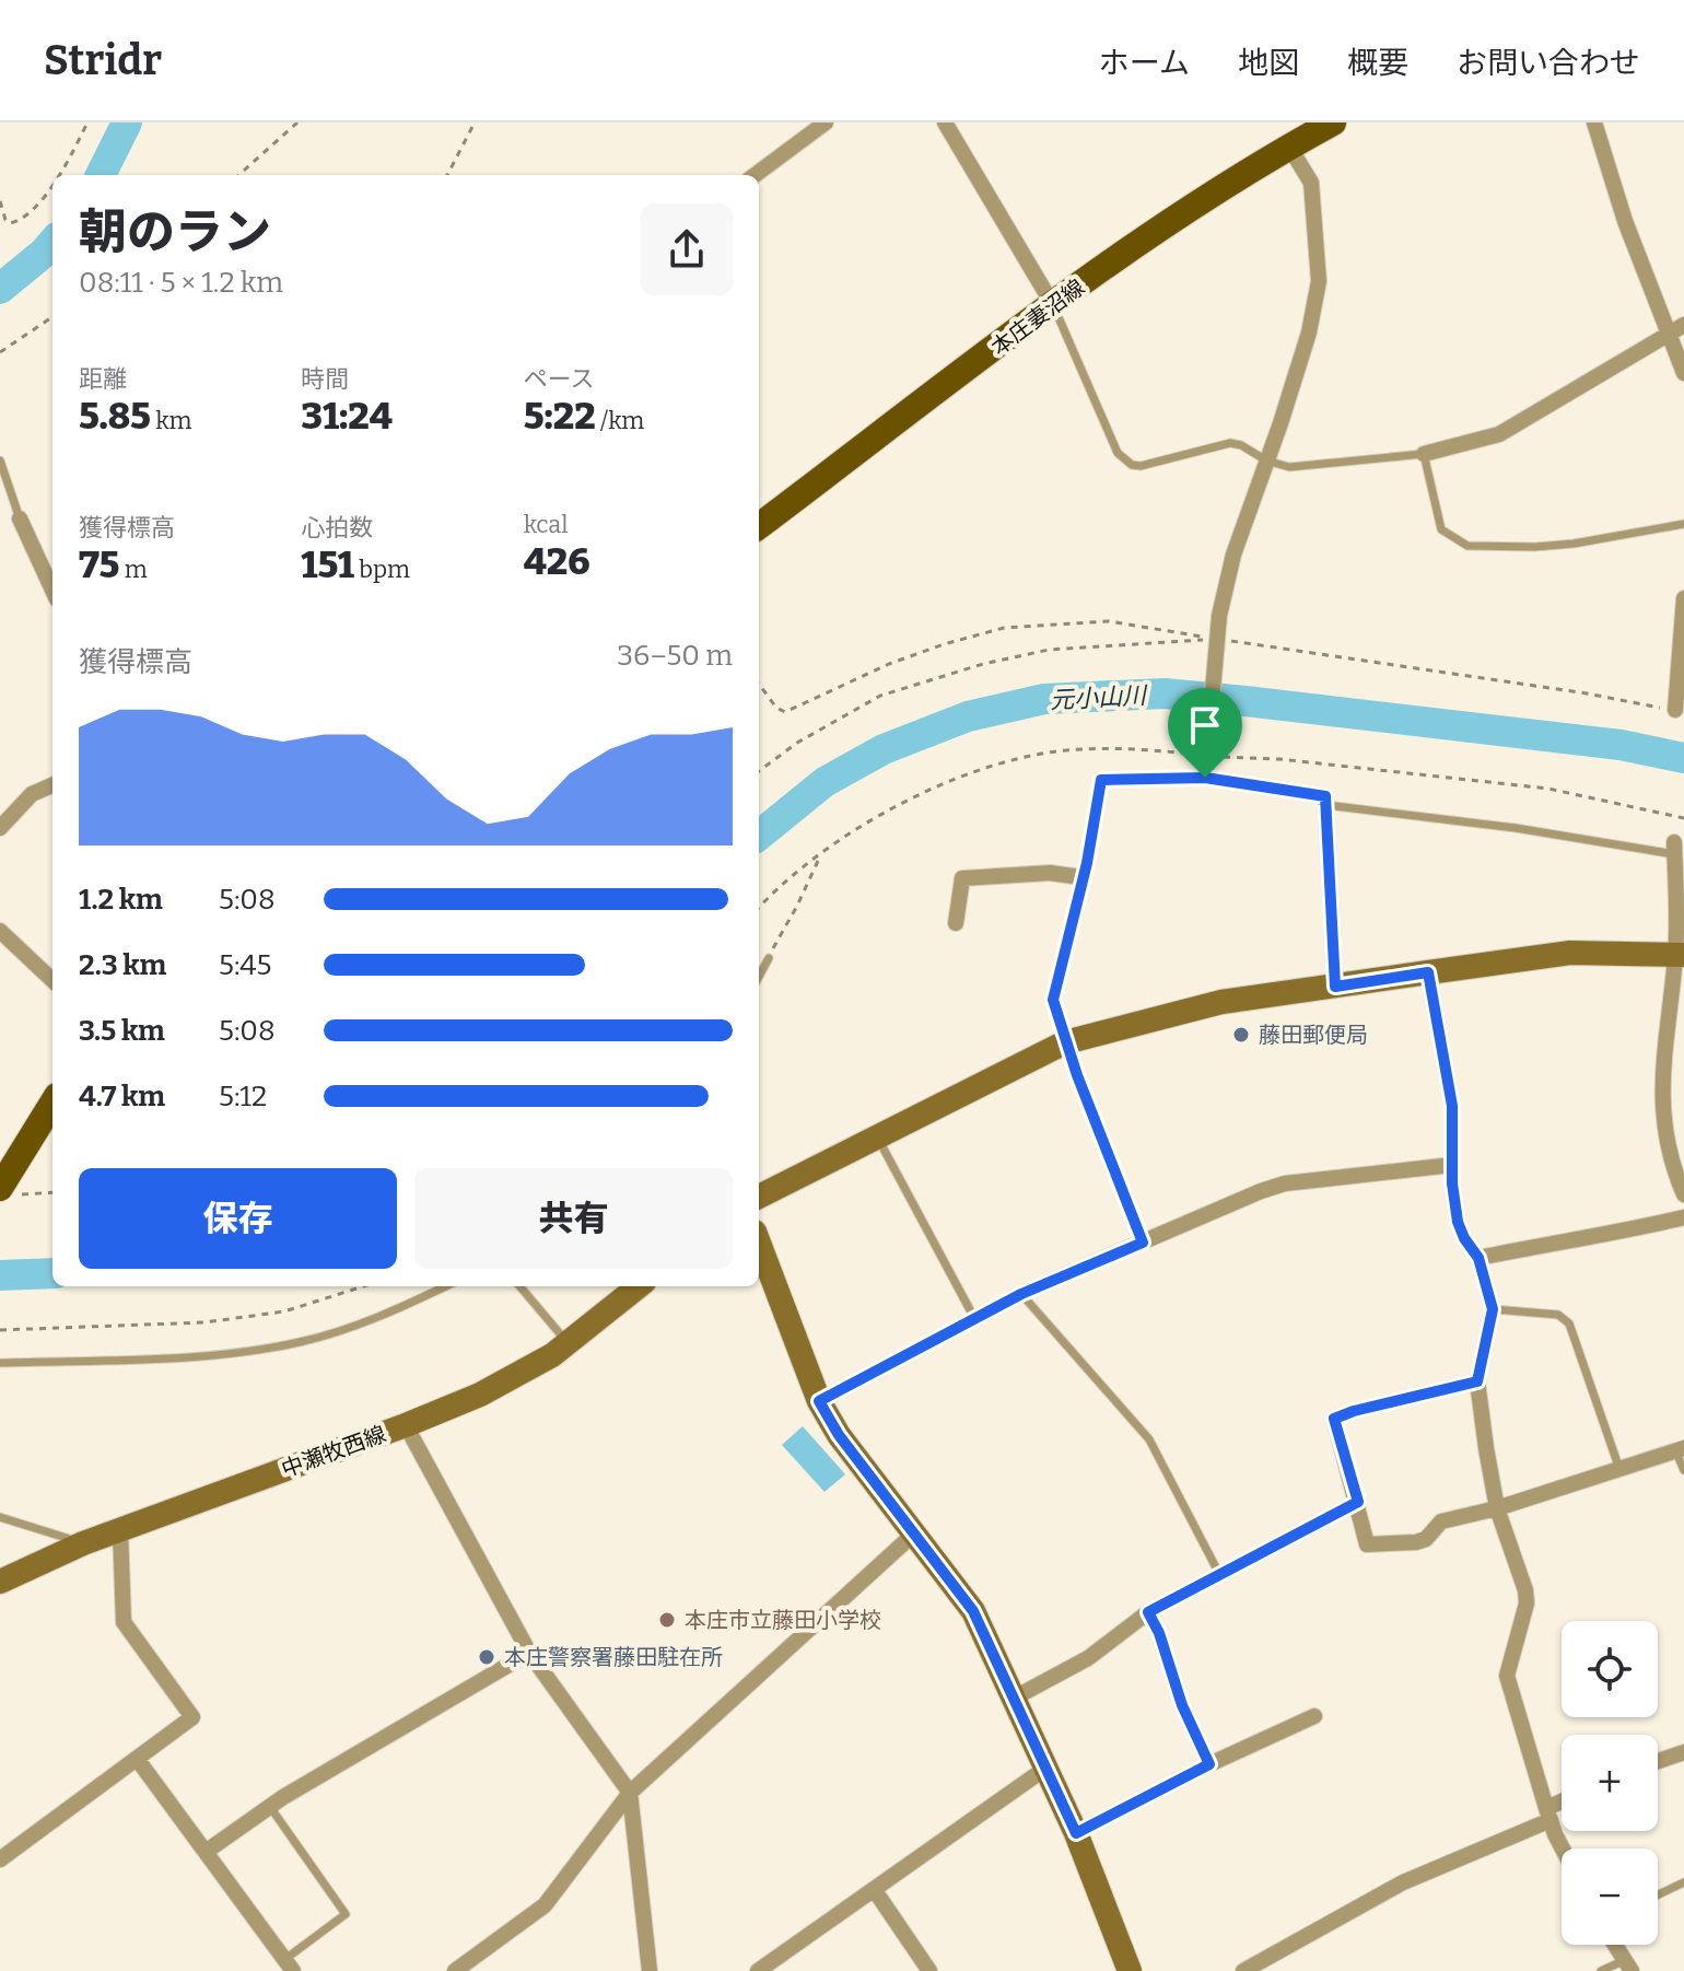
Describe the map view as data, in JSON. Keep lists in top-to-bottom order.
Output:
{
  "streets": {
    "main road": ["本庄妻沼線", "中瀬牧西線"]
  },
  "water": ["元小山川"],
  "places": ["藤田郵便局", "本庄市立藤田小学校", "本庄警察署藤田駐在所"],
  "page": {
    "header": "Stridr",
    "nav": [
      "ホーム",
      "地図",
      "概要",
      "お問い合わせ"
    ],
    "heading": ["朝のラン", "08:11 · 5 × 1.2 km"],
    "stats": [
      ["距離", "5.85 km"],
      ["時間", "31:24"],
      ["ペース", "5:22 /km"],
      ["獲得標高", "75 m"],
      ["心拍数", "151 bpm"],
      ["kcal", "426"]
    ],
    "chart": ["獲得標高", "36–50 m"],
    "list": [
      {
        "name": "1.2 km",
        "note": "5:08"
      },
      {
        "name": "2.3 km",
        "note": "5:45"
      },
      {
        "name": "3.5 km",
        "note": "5:08"
      },
      {
        "name": "4.7 km",
        "note": "5:12"
      }
    ],
    "buttons": ["保存", "共有"],
    "map_buttons": ["+", "−"]
  }
}
